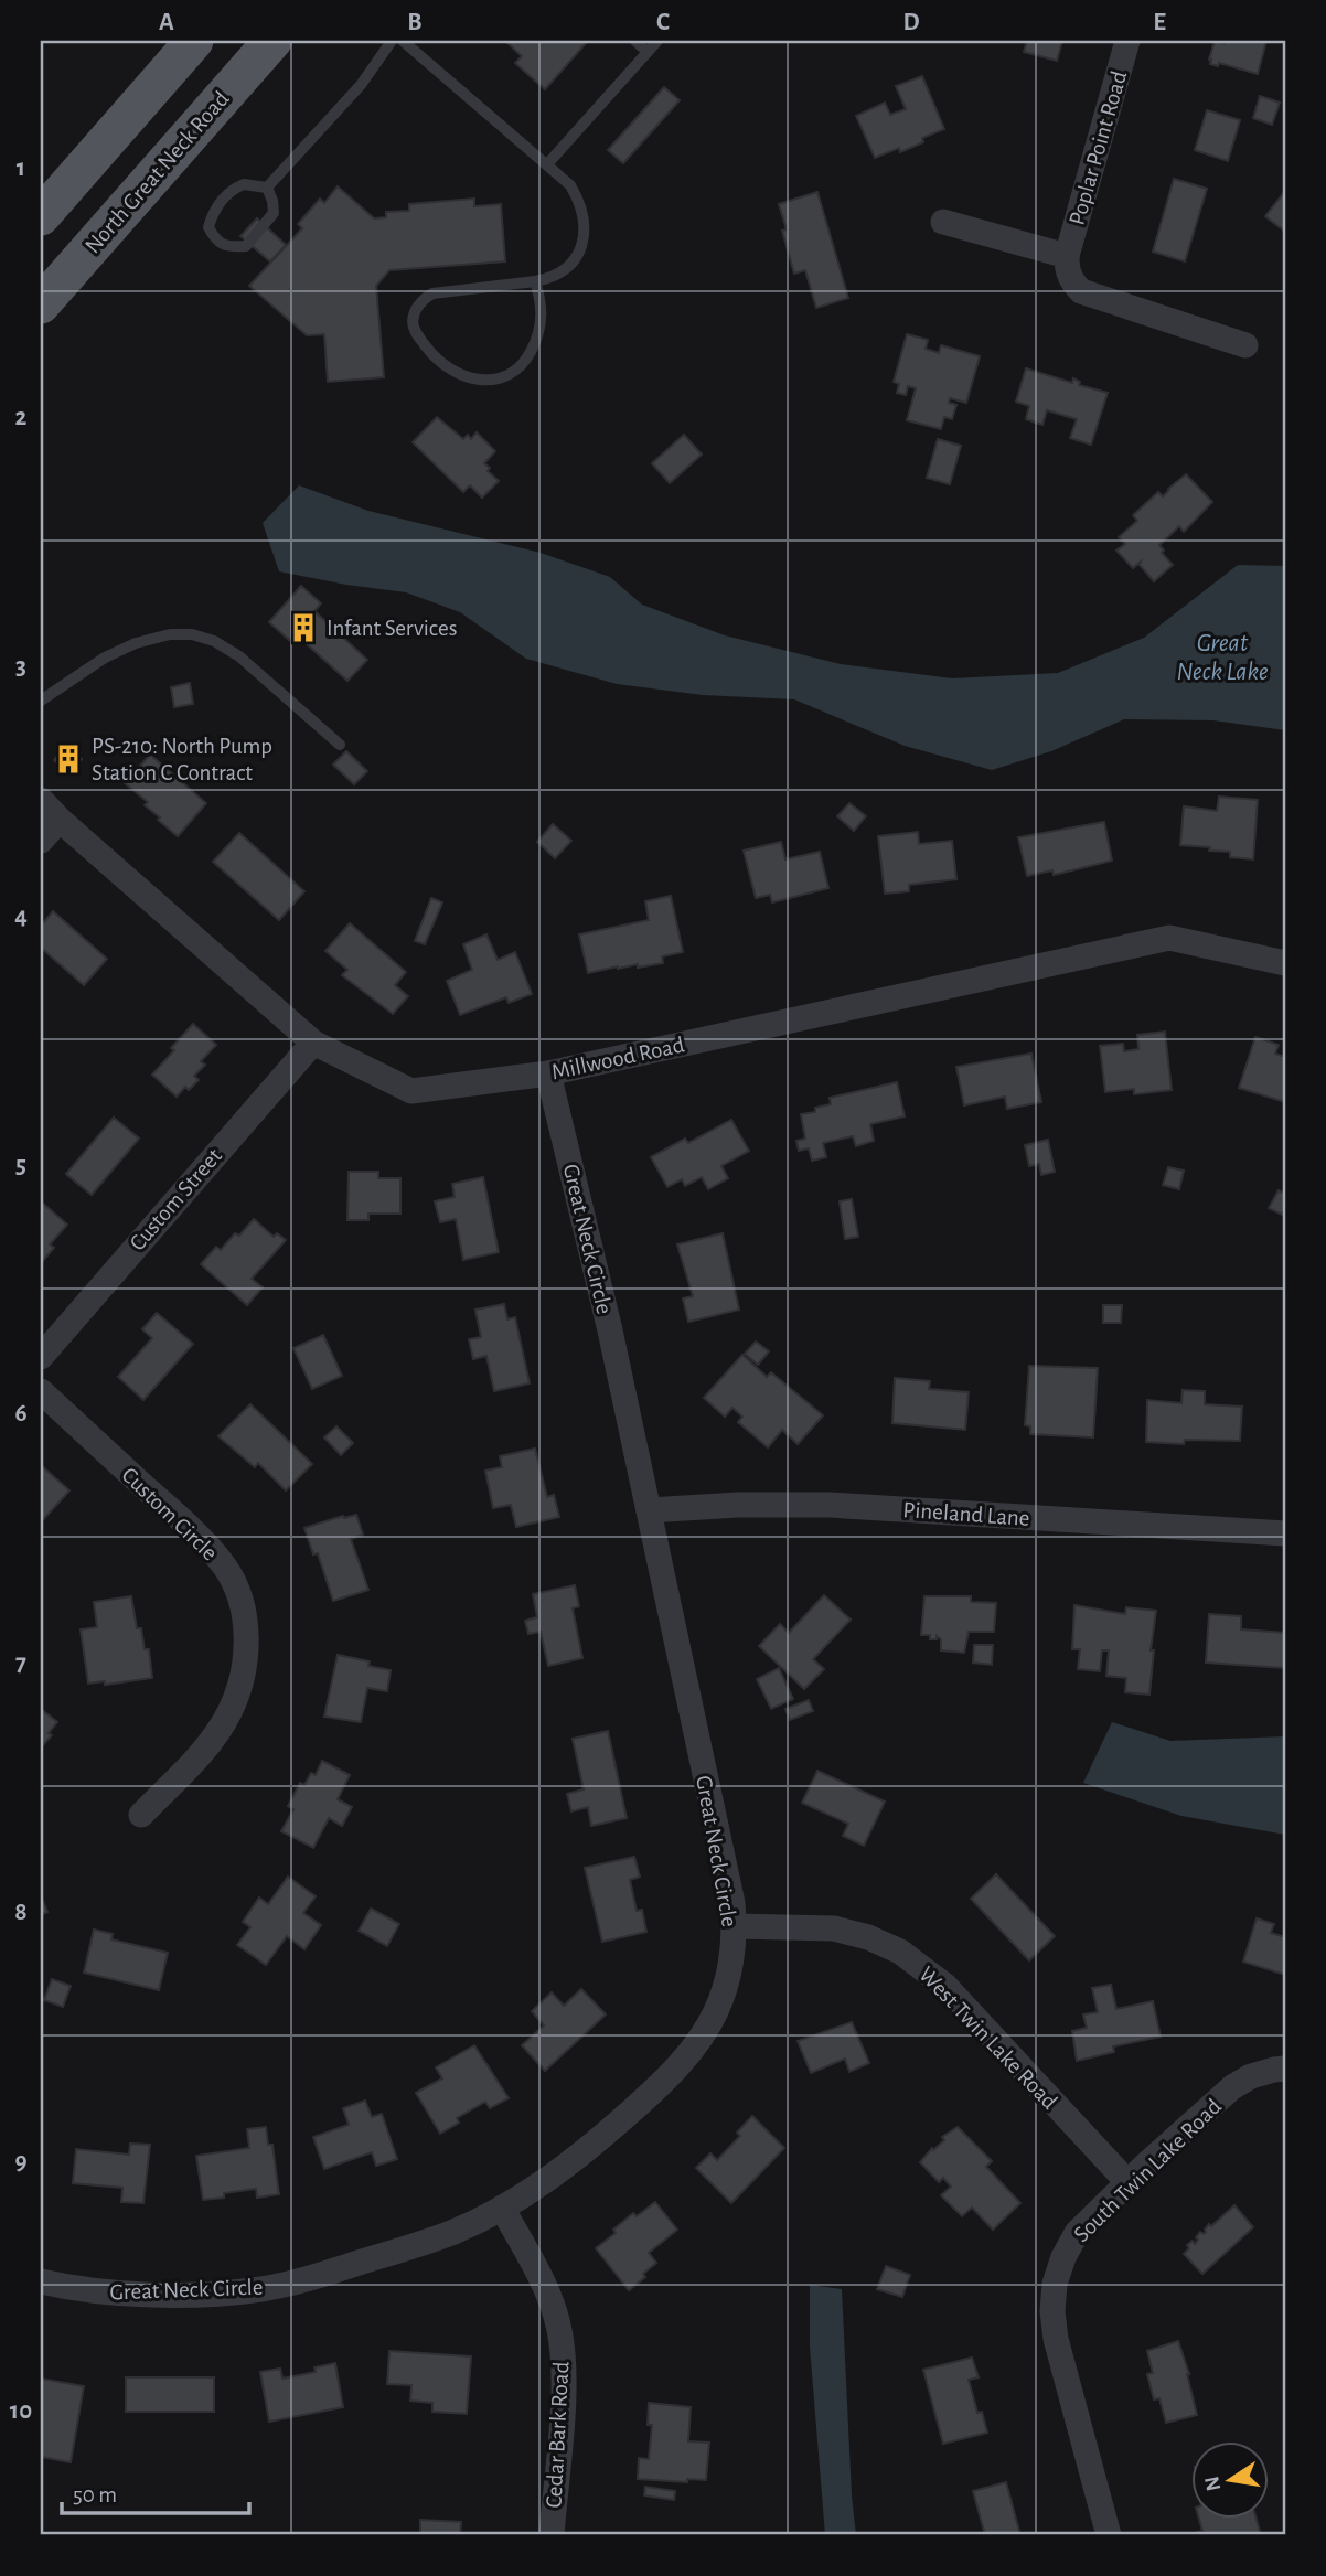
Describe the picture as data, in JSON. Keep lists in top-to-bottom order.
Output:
{
  "streets": {
    "main road": ["North Great Neck Road"],
    "street": [
      "Poplar Point Road",
      "Millwood Road",
      "Custom Street",
      "Great Neck Circle",
      "Custom Circle",
      "Pineland Lane",
      "West Twin Lake Road",
      "South Twin Lake Road",
      "Cedar Bark Road"
    ]
  },
  "crossings": [
    ["Millwood Road", "Custom Street"],
    ["Millwood Road", "Great Neck Circle"],
    ["Great Neck Circle", "Pineland Lane"],
    ["Great Neck Circle", "West Twin Lake Road"],
    ["Great Neck Circle", "Cedar Bark Road"],
    ["West Twin Lake Road", "South Twin Lake Road"]
  ],
  "water": ["Great Neck Lake"],
  "places": {
    "building": ["Infant Services", "PS-210: North Pump Station C Contract"]
  },
  "scale_bar": "50 m",
  "north": "left",
  "grid": {
    "columns": [
      "A",
      "B",
      "C",
      "D",
      "E"
    ],
    "rows": [
      "1",
      "2",
      "3",
      "4",
      "5",
      "6",
      "7",
      "8",
      "9",
      "10"
    ]
  }
}
